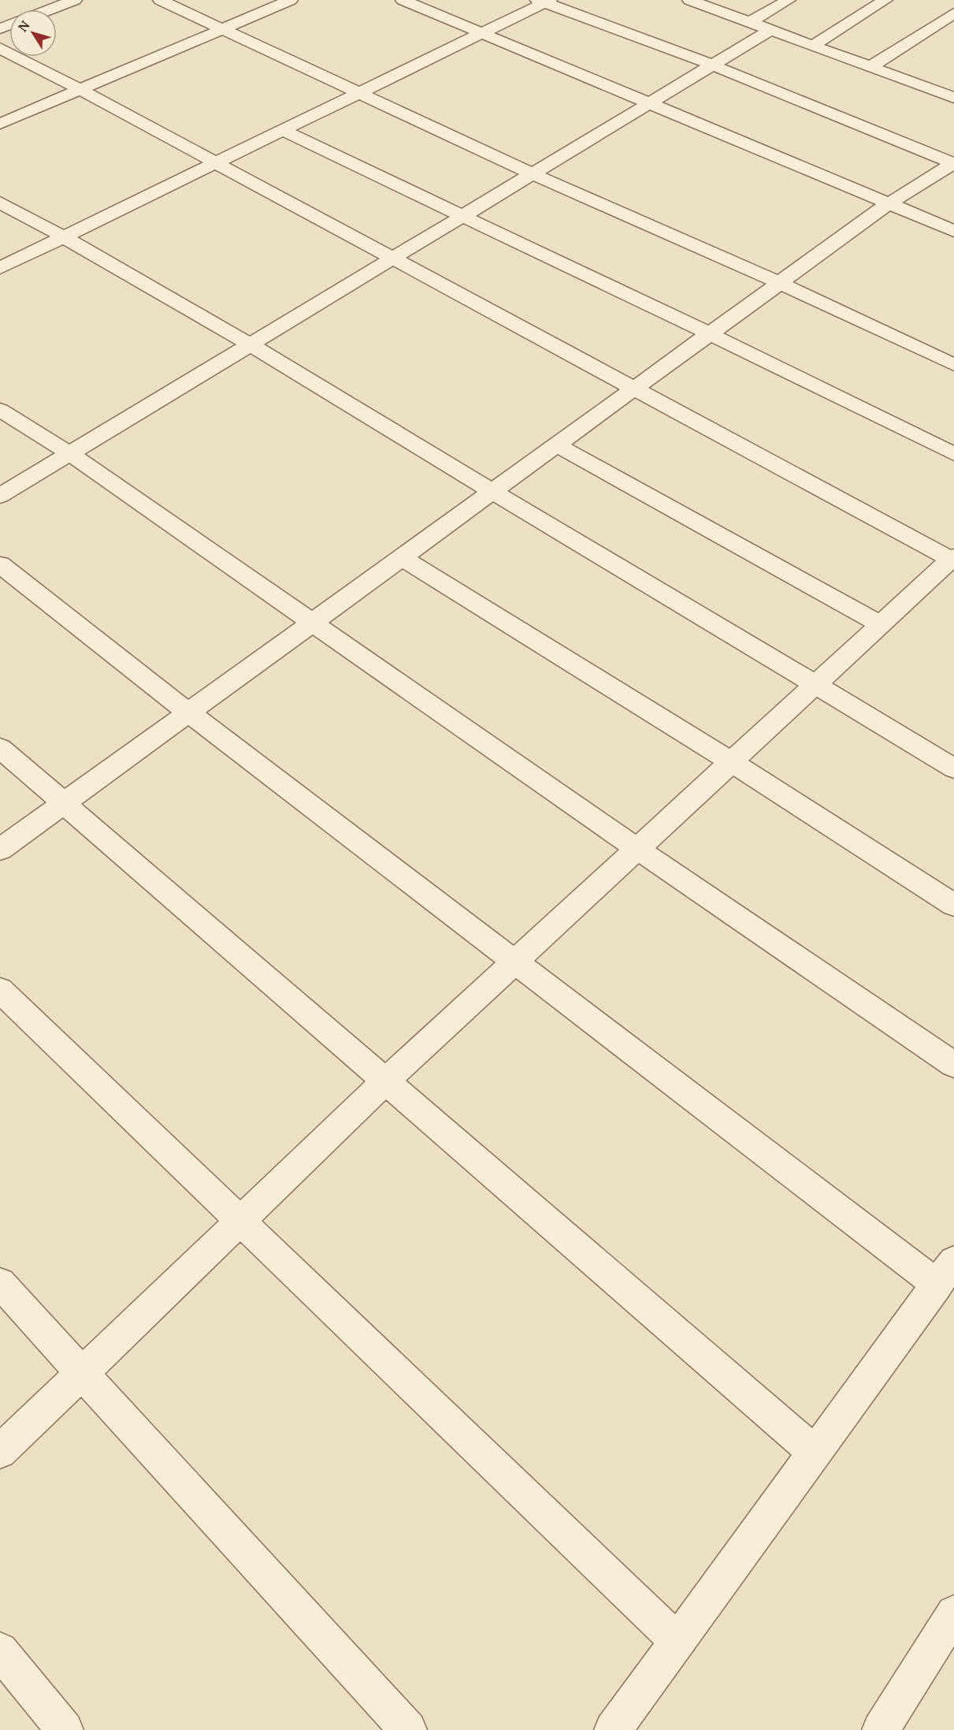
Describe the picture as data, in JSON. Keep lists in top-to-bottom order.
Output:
{
  "north": "top left"
}
